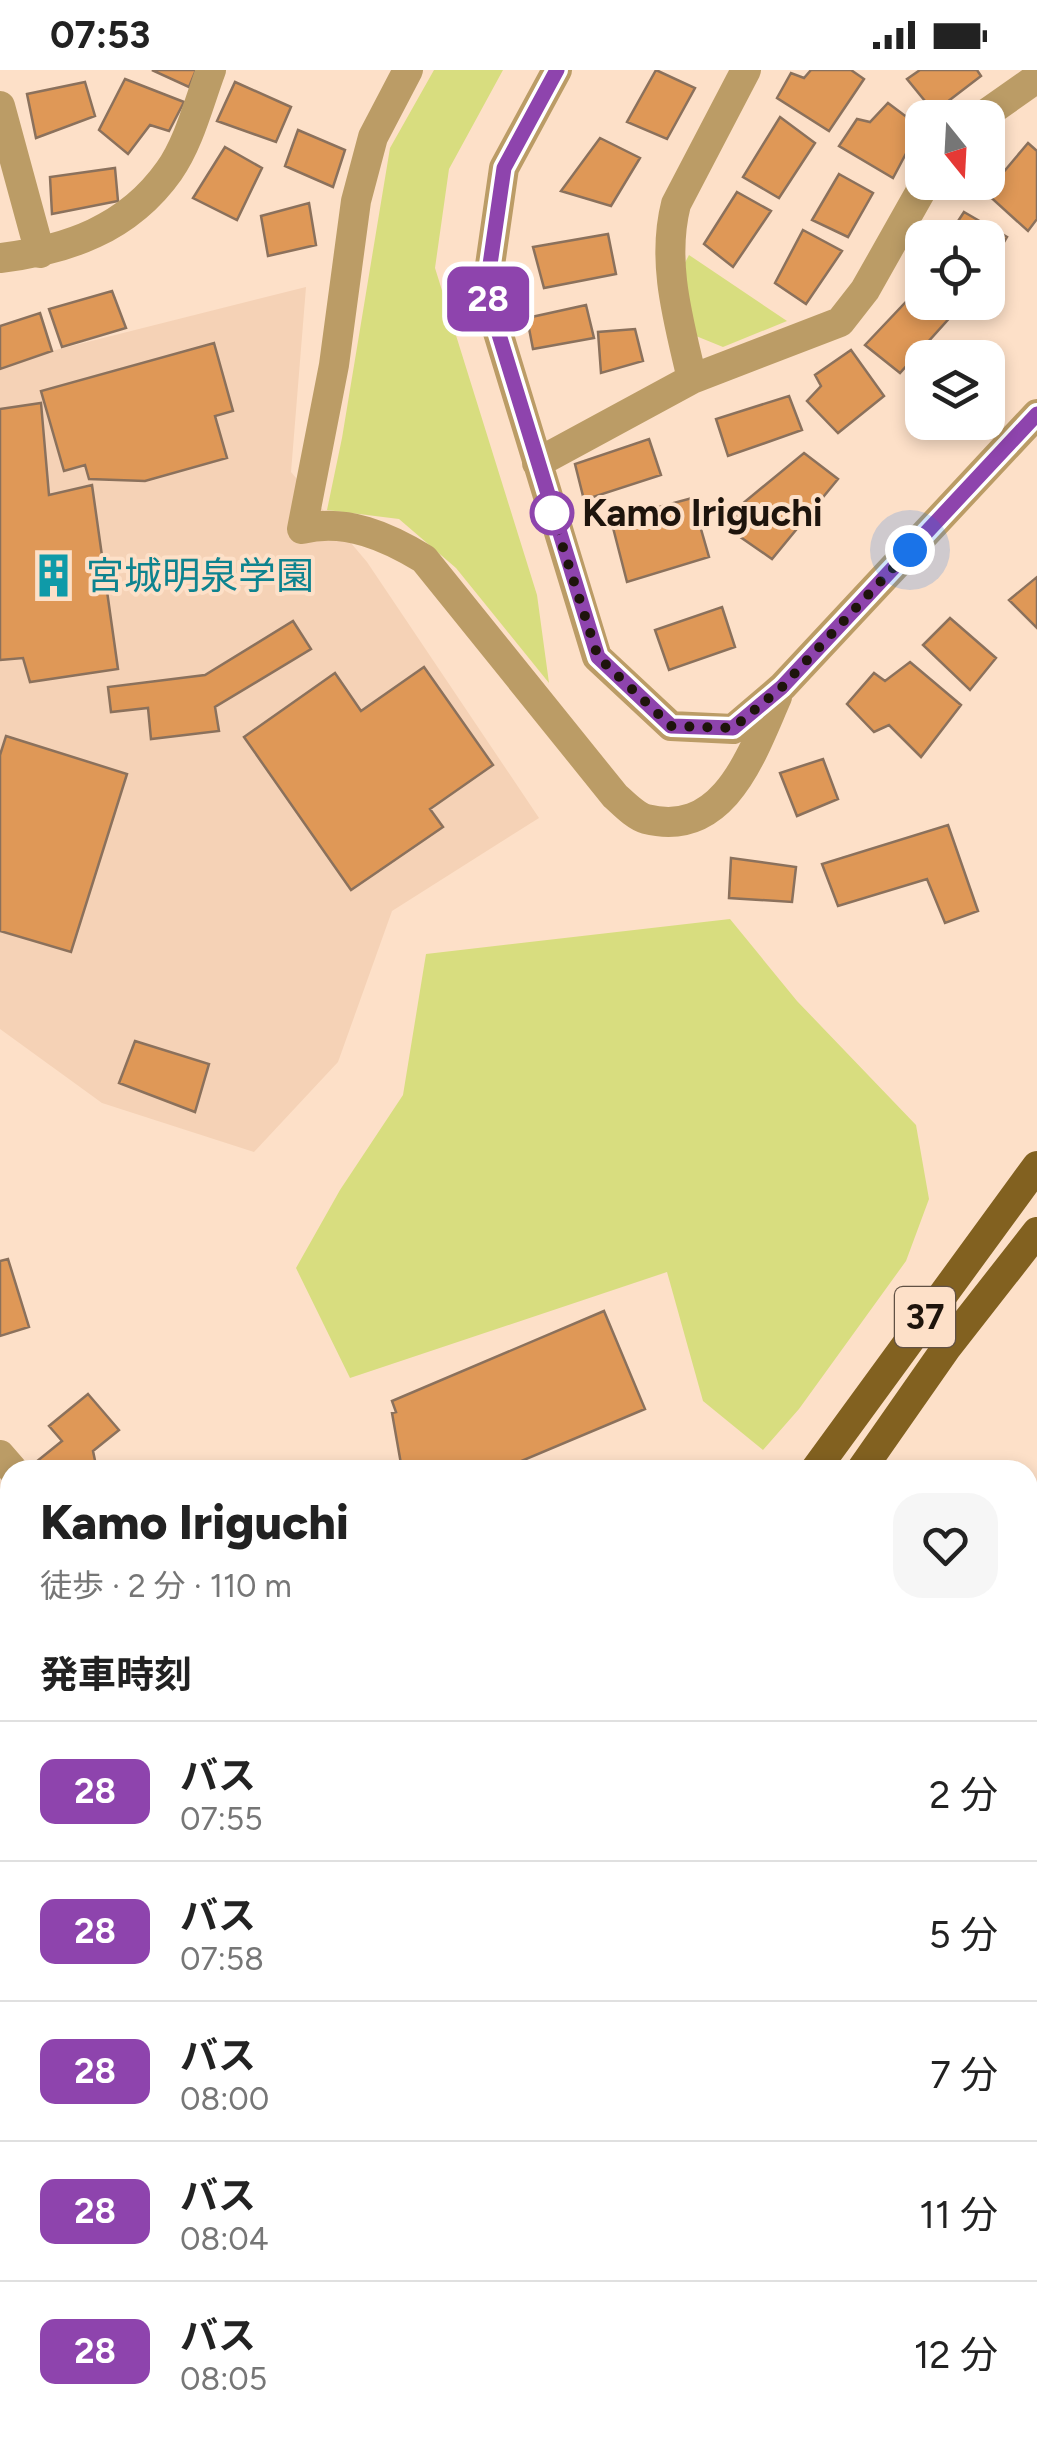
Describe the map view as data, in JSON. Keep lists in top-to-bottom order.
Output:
{
  "streets": {
    "main road": ["37"]
  },
  "places": {
    "other": ["Kamo Iriguchi"],
    "building": ["宮城明泉学園"]
  },
  "lines": ["bus line 28"],
  "north": "bottom",
  "page": {
    "status": "07:53",
    "on_map": "28",
    "heading": [
      ["Kamo Iriguchi", "徒歩 · 2 分 · 110 m"],
      "発車時刻"
    ],
    "list": [
      {
        "mark": "28",
        "name": "バス",
        "note": "07:55",
        "value": "2 分"
      },
      {
        "mark": "28",
        "name": "バス",
        "note": "07:58",
        "value": "5 分"
      },
      {
        "mark": "28",
        "name": "バス",
        "note": "08:00",
        "value": "7 分"
      },
      {
        "mark": "28",
        "name": "バス",
        "note": "08:04",
        "value": "11 分"
      },
      {
        "mark": "28",
        "name": "バス",
        "note": "08:05",
        "value": "12 分"
      }
    ]
  }
}
